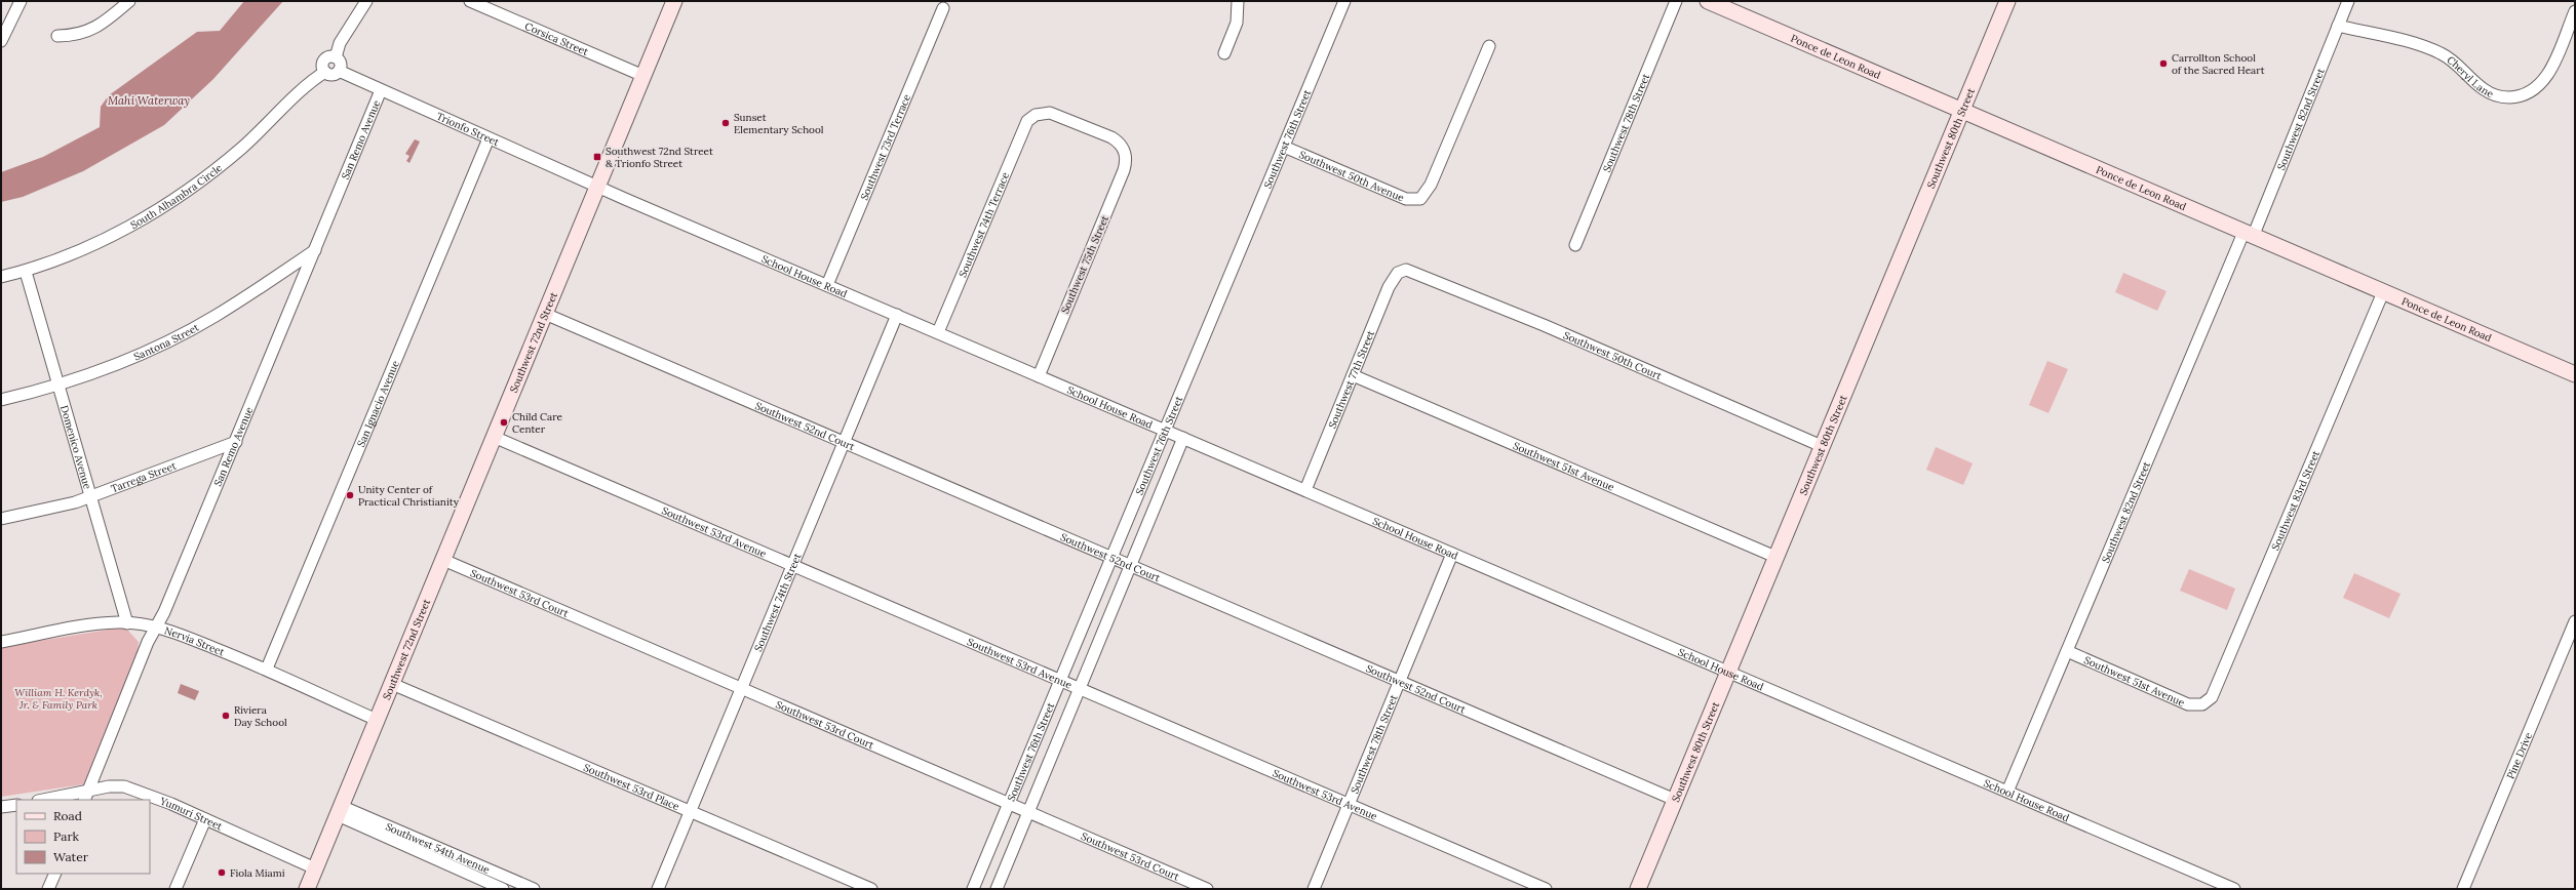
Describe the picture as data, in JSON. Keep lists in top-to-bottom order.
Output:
{
  "streets": {
    "street": [
      "Corsica Street",
      "Ponce de Leon Road",
      "Cheryl Lane",
      "Southwest 82nd Street",
      "Southwest 78th Street",
      "Trionfo Street",
      "Southwest 76th Street",
      "Southwest 80th Street",
      "San Remo Avenue",
      "Southwest 73rd Terrace",
      "Southwest 50th Avenue",
      "South Alhambra Circle",
      "Southwest 74th Terrace",
      "Southwest 75th Street",
      "School House Road",
      "Santona Street",
      "Southwest 72nd Street",
      "Southwest 50th Court",
      "Southwest 77th Street",
      "San Ignacio Avenue",
      "Southwest 52nd Court",
      "Domenico Avenue",
      "Southwest 51st Avenue",
      "Tarrega Street",
      "Southwest 83rd Street",
      "Southwest 53rd Avenue",
      "Southwest 53rd Court",
      "Southwest 74th Street",
      "Nervia Street",
      "Pine Drive",
      "Southwest 53rd Place",
      "Yumuri Street",
      "Southwest 54th Avenue"
    ]
  },
  "crossings": [
    ["Corsica Street", "Southwest 72nd Street"],
    ["Ponce de Leon Road", "Southwest 82nd Street"],
    ["Ponce de Leon Road", "Southwest 80th Street"],
    ["Ponce de Leon Road", "Southwest 83rd Street"],
    ["Cheryl Lane", "Southwest 82nd Street"],
    ["Southwest 82nd Street", "School House Road"],
    ["Southwest 82nd Street", "Southwest 51st Avenue"],
    ["Southwest 78th Street", "School House Road"],
    ["Southwest 78th Street", "Southwest 52nd Court"],
    ["Southwest 78th Street", "Southwest 53rd Avenue"],
    ["Trionfo Street", "San Remo Avenue"],
    ["Trionfo Street", "South Alhambra Circle"],
    ["Trionfo Street", "School House Road"],
    ["Trionfo Street", "Southwest 72nd Street"],
    ["Trionfo Street", "San Ignacio Avenue"],
    ["Southwest 76th Street", "Southwest 50th Avenue"],
    ["Southwest 76th Street", "School House Road"],
    ["Southwest 76th Street", "Southwest 52nd Court"],
    ["Southwest 76th Street", "Southwest 53rd Avenue"],
    ["Southwest 76th Street", "Southwest 53rd Court"],
    ["Southwest 80th Street", "School House Road"],
    ["Southwest 80th Street", "Southwest 50th Court"],
    ["Southwest 80th Street", "Southwest 52nd Court"],
    ["Southwest 80th Street", "Southwest 51st Avenue"],
    ["San Remo Avenue", "Santona Street"],
    ["San Remo Avenue", "Tarrega Street"],
    ["San Remo Avenue", "Nervia Street"],
    ["San Remo Avenue", "Yumuri Street"],
    ["Southwest 73rd Terrace", "School House Road"],
    ["South Alhambra Circle", "Domenico Avenue"],
    ["Southwest 74th Terrace", "Southwest 75th Street"],
    ["Southwest 74th Terrace", "School House Road"],
    ["Southwest 75th Street", "School House Road"],
    ["School House Road", "Southwest 72nd Street"],
    ["School House Road", "Southwest 77th Street"],
    ["School House Road", "Southwest 74th Street"],
    ["Santona Street", "Domenico Avenue"],
    ["Southwest 72nd Street", "Southwest 52nd Court"],
    ["Southwest 72nd Street", "Southwest 53rd Avenue"],
    ["Southwest 72nd Street", "Southwest 53rd Court"],
    ["Southwest 72nd Street", "Nervia Street"],
    ["Southwest 72nd Street", "Southwest 53rd Place"],
    ["Southwest 72nd Street", "Yumuri Street"],
    ["Southwest 72nd Street", "Southwest 54th Avenue"],
    ["Southwest 50th Court", "Southwest 77th Street"],
    ["Southwest 77th Street", "Southwest 51st Avenue"],
    ["San Ignacio Avenue", "Nervia Street"],
    ["Southwest 52nd Court", "Southwest 74th Street"],
    ["Domenico Avenue", "Tarrega Street"],
    ["Domenico Avenue", "Nervia Street"],
    ["Southwest 51st Avenue", "Southwest 83rd Street"],
    ["Southwest 53rd Avenue", "Southwest 74th Street"],
    ["Southwest 53rd Court", "Southwest 74th Street"],
    ["Southwest 74th Street", "Southwest 53rd Place"]
  ],
  "water": ["Mahi Waterway"],
  "parks": ["William H. Kerdyk, Jr. & Family Park"],
  "places": {
    "other": [
      "Carrollton School of the Sacred Heart",
      "Sunset Elementary School",
      "Child Care Center",
      "Unity Center of Practical Christianity",
      "Riviera Day School",
      "Fiola Miami"
    ],
    "transit": ["Southwest 72nd Street & Trionfo Street"]
  },
  "legend": ["Road", "Park", "Water"]
}
